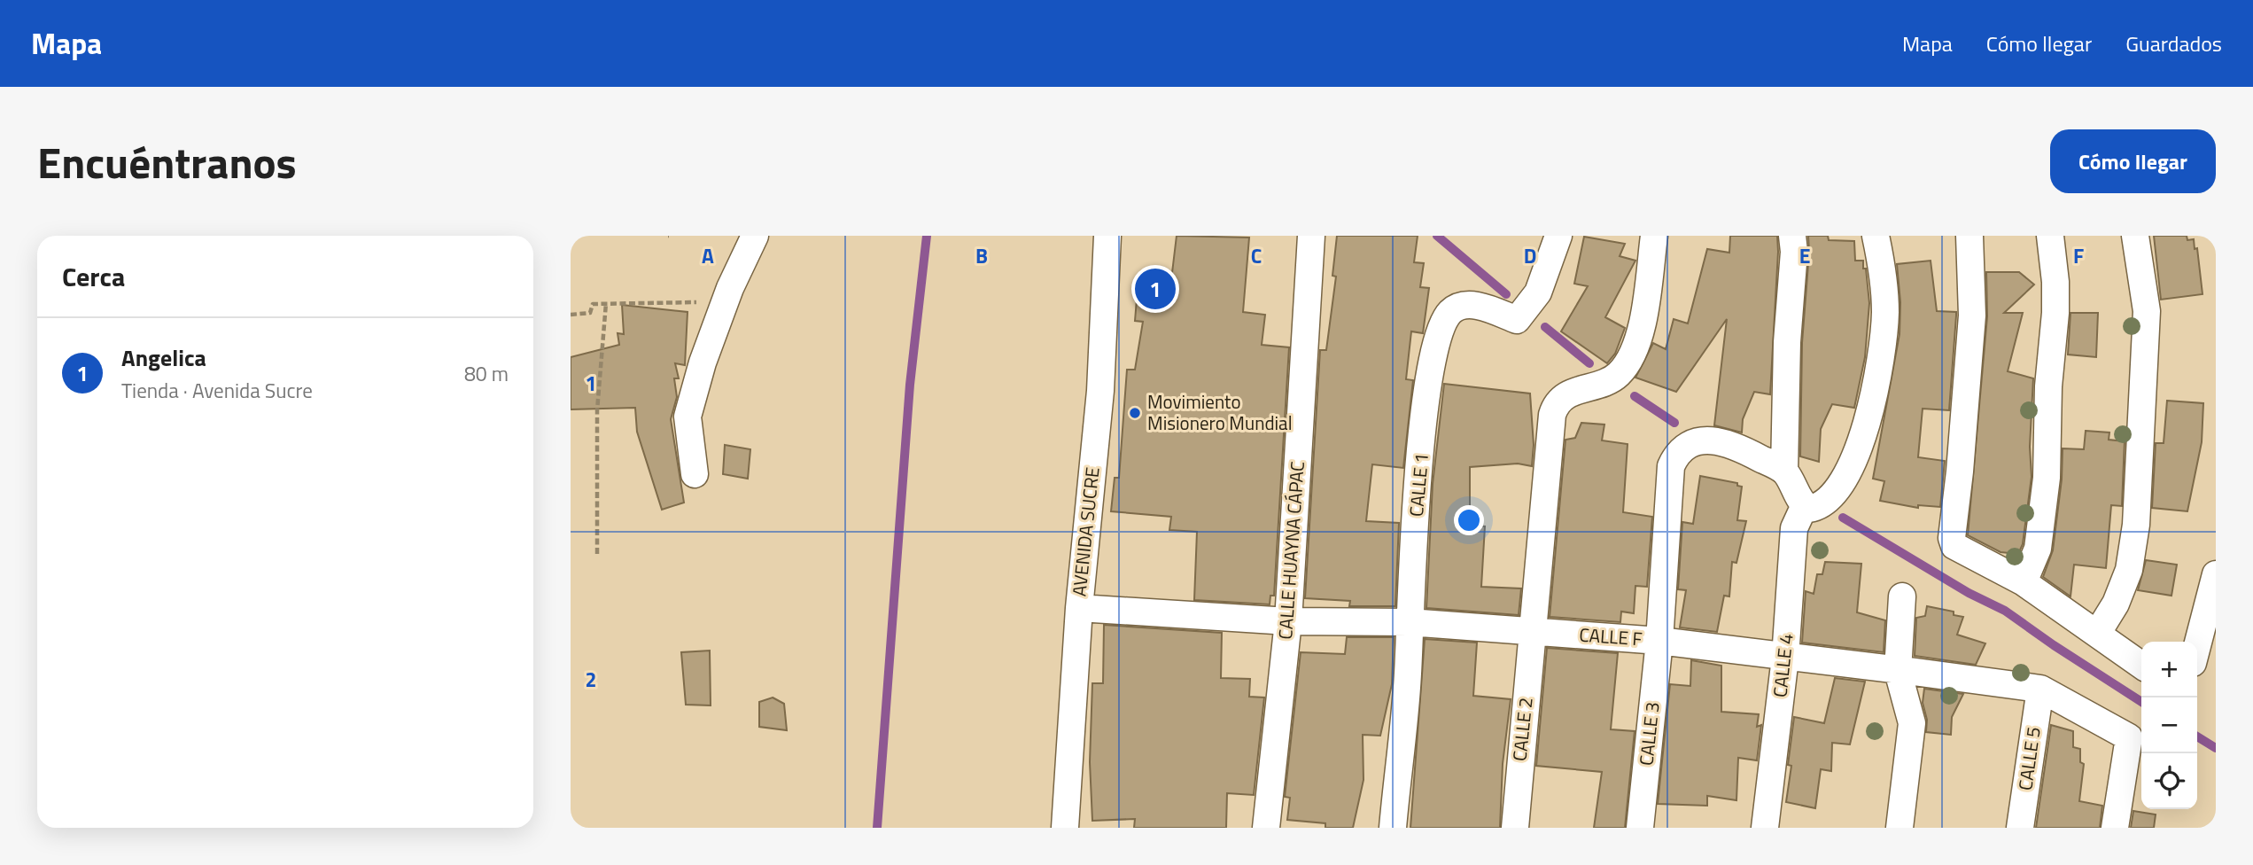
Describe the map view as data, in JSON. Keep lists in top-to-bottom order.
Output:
{
  "streets": {
    "street": [
      "CALLE 1",
      "AVENIDA SUCRE",
      "CALLE HUAYNA CÁPAC",
      "CALLE F",
      "CALLE 4",
      "CALLE 2",
      "CALLE 3",
      "CALLE 5"
    ]
  },
  "crossings": [
    ["CALLE 1", "CALLE F"],
    ["AVENIDA SUCRE", "CALLE F"],
    ["CALLE HUAYNA CÁPAC", "CALLE F"],
    ["CALLE F", "CALLE 4"],
    ["CALLE F", "CALLE 2"],
    ["CALLE F", "CALLE 3"],
    ["CALLE F", "CALLE 5"]
  ],
  "places": ["Movimiento Misionero Mundial"],
  "page": {
    "header": "Mapa",
    "nav": ["Mapa", "Cómo llegar", "Guardados"],
    "title": "Encuéntranos",
    "buttons": "Cómo llegar",
    "heading": "Cerca",
    "pins": "1",
    "list": [
      {
        "mark": "1",
        "name": "Angelica",
        "note": "Tienda · Avenida Sucre",
        "value": "80 m"
      }
    ],
    "map_buttons": ["+", "−"]
  },
  "grid": {
    "columns": [
      "A",
      "B",
      "C",
      "D",
      "E",
      "F"
    ],
    "rows": ["1", "2"]
  }
}
